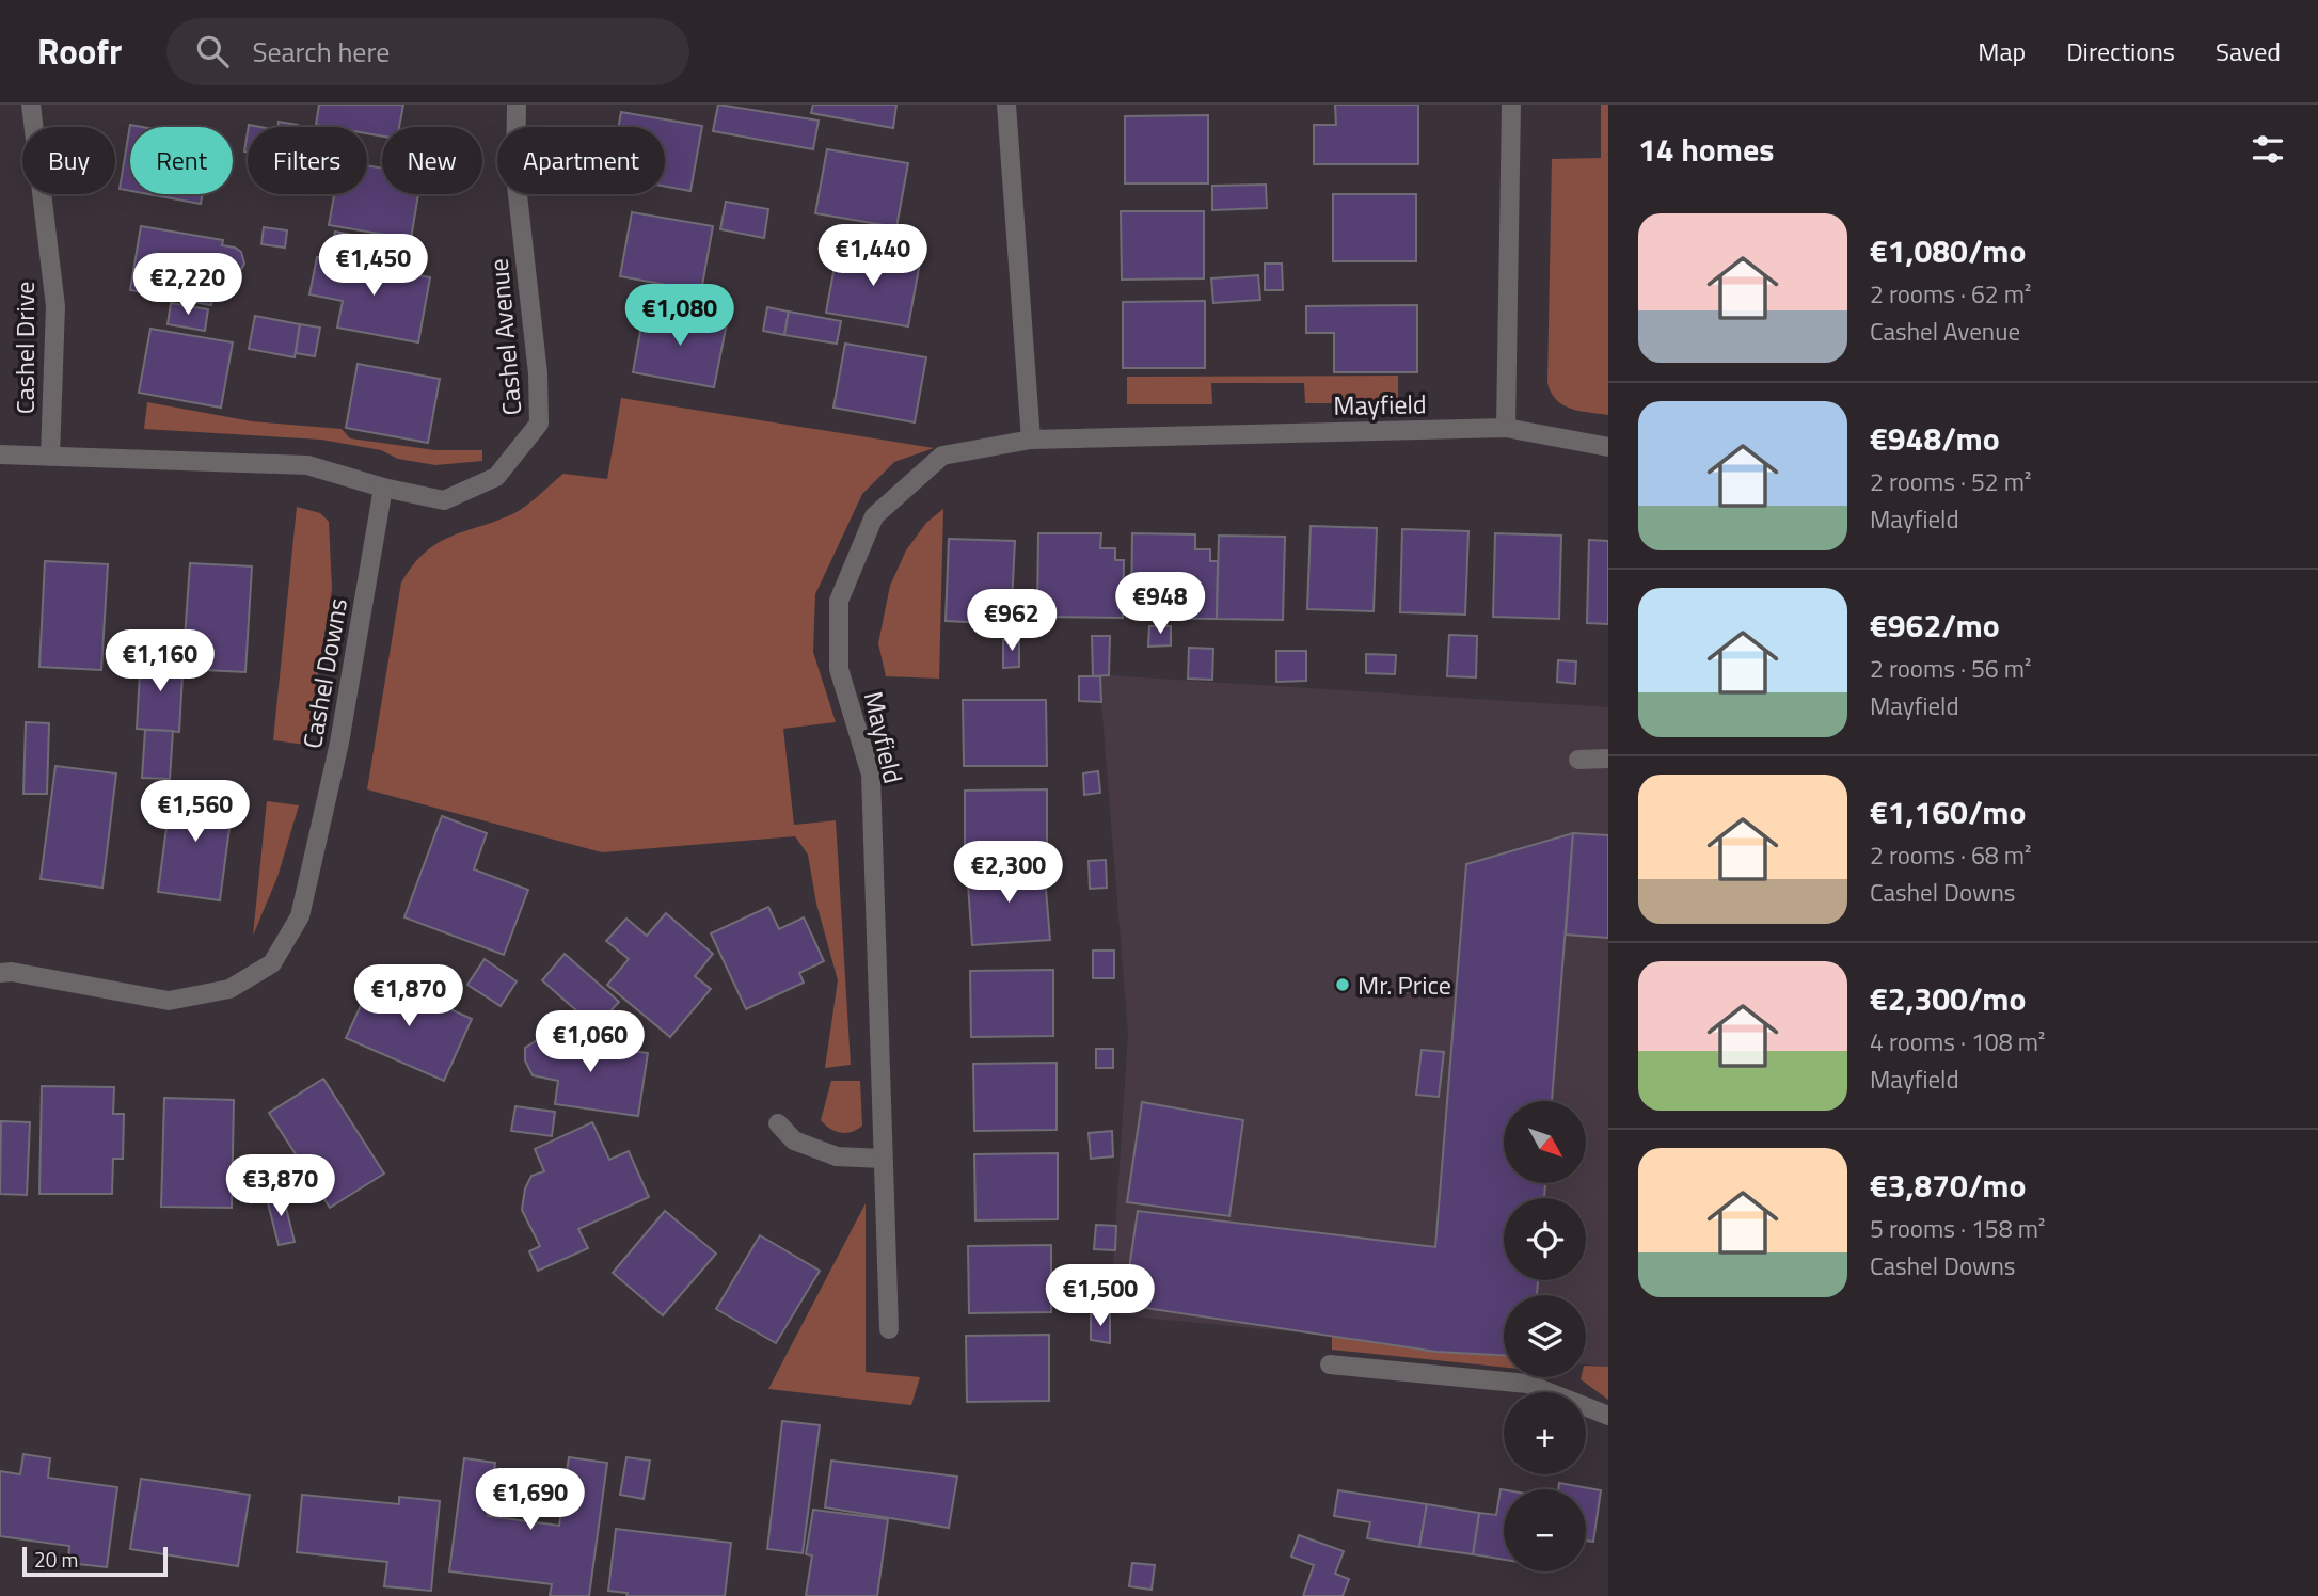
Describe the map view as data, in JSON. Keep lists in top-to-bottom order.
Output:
{
  "streets": {
    "street": [
      "Cashel Avenue",
      "Cashel Drive",
      "Mayfield",
      "Cashel Downs"
    ]
  },
  "crossings": [
    ["Cashel Avenue", "Cashel Downs"]
  ],
  "places": ["Mr. Price"],
  "scale_bar": "20 m",
  "north": "bottom right",
  "page": {
    "header": "Roofr",
    "search": "Search here",
    "nav": ["Map", "Directions", "Saved"],
    "heading": "14 homes",
    "chip": [
      "Buy",
      "Rent",
      "Filters",
      "New",
      "Apartment"
    ],
    "list": [
      {
        "name": "€1,080/mo",
        "note": "2 rooms · 62 m² · Cashel Avenue"
      },
      {
        "name": "€948/mo",
        "note": "2 rooms · 52 m² · Mayfield"
      },
      {
        "name": "€962/mo",
        "note": "2 rooms · 56 m² · Mayfield"
      },
      {
        "name": "€1,160/mo",
        "note": "2 rooms · 68 m² · Cashel Downs"
      },
      {
        "name": "€2,300/mo",
        "note": "4 rooms · 108 m² · Mayfield"
      },
      {
        "name": "€3,870/mo",
        "note": "5 rooms · 158 m² · Cashel Downs"
      }
    ],
    "price": [
      "€1,440",
      "€1,450",
      "€2,220",
      "€1,080",
      "€948",
      "€962",
      "€1,160",
      "€1,560",
      "€2,300",
      "€1,870",
      "€1,060",
      "€3,870",
      "€1,500",
      "€1,690"
    ],
    "map_buttons": ["+", "−"],
    "scale": "20 m"
  }
}
